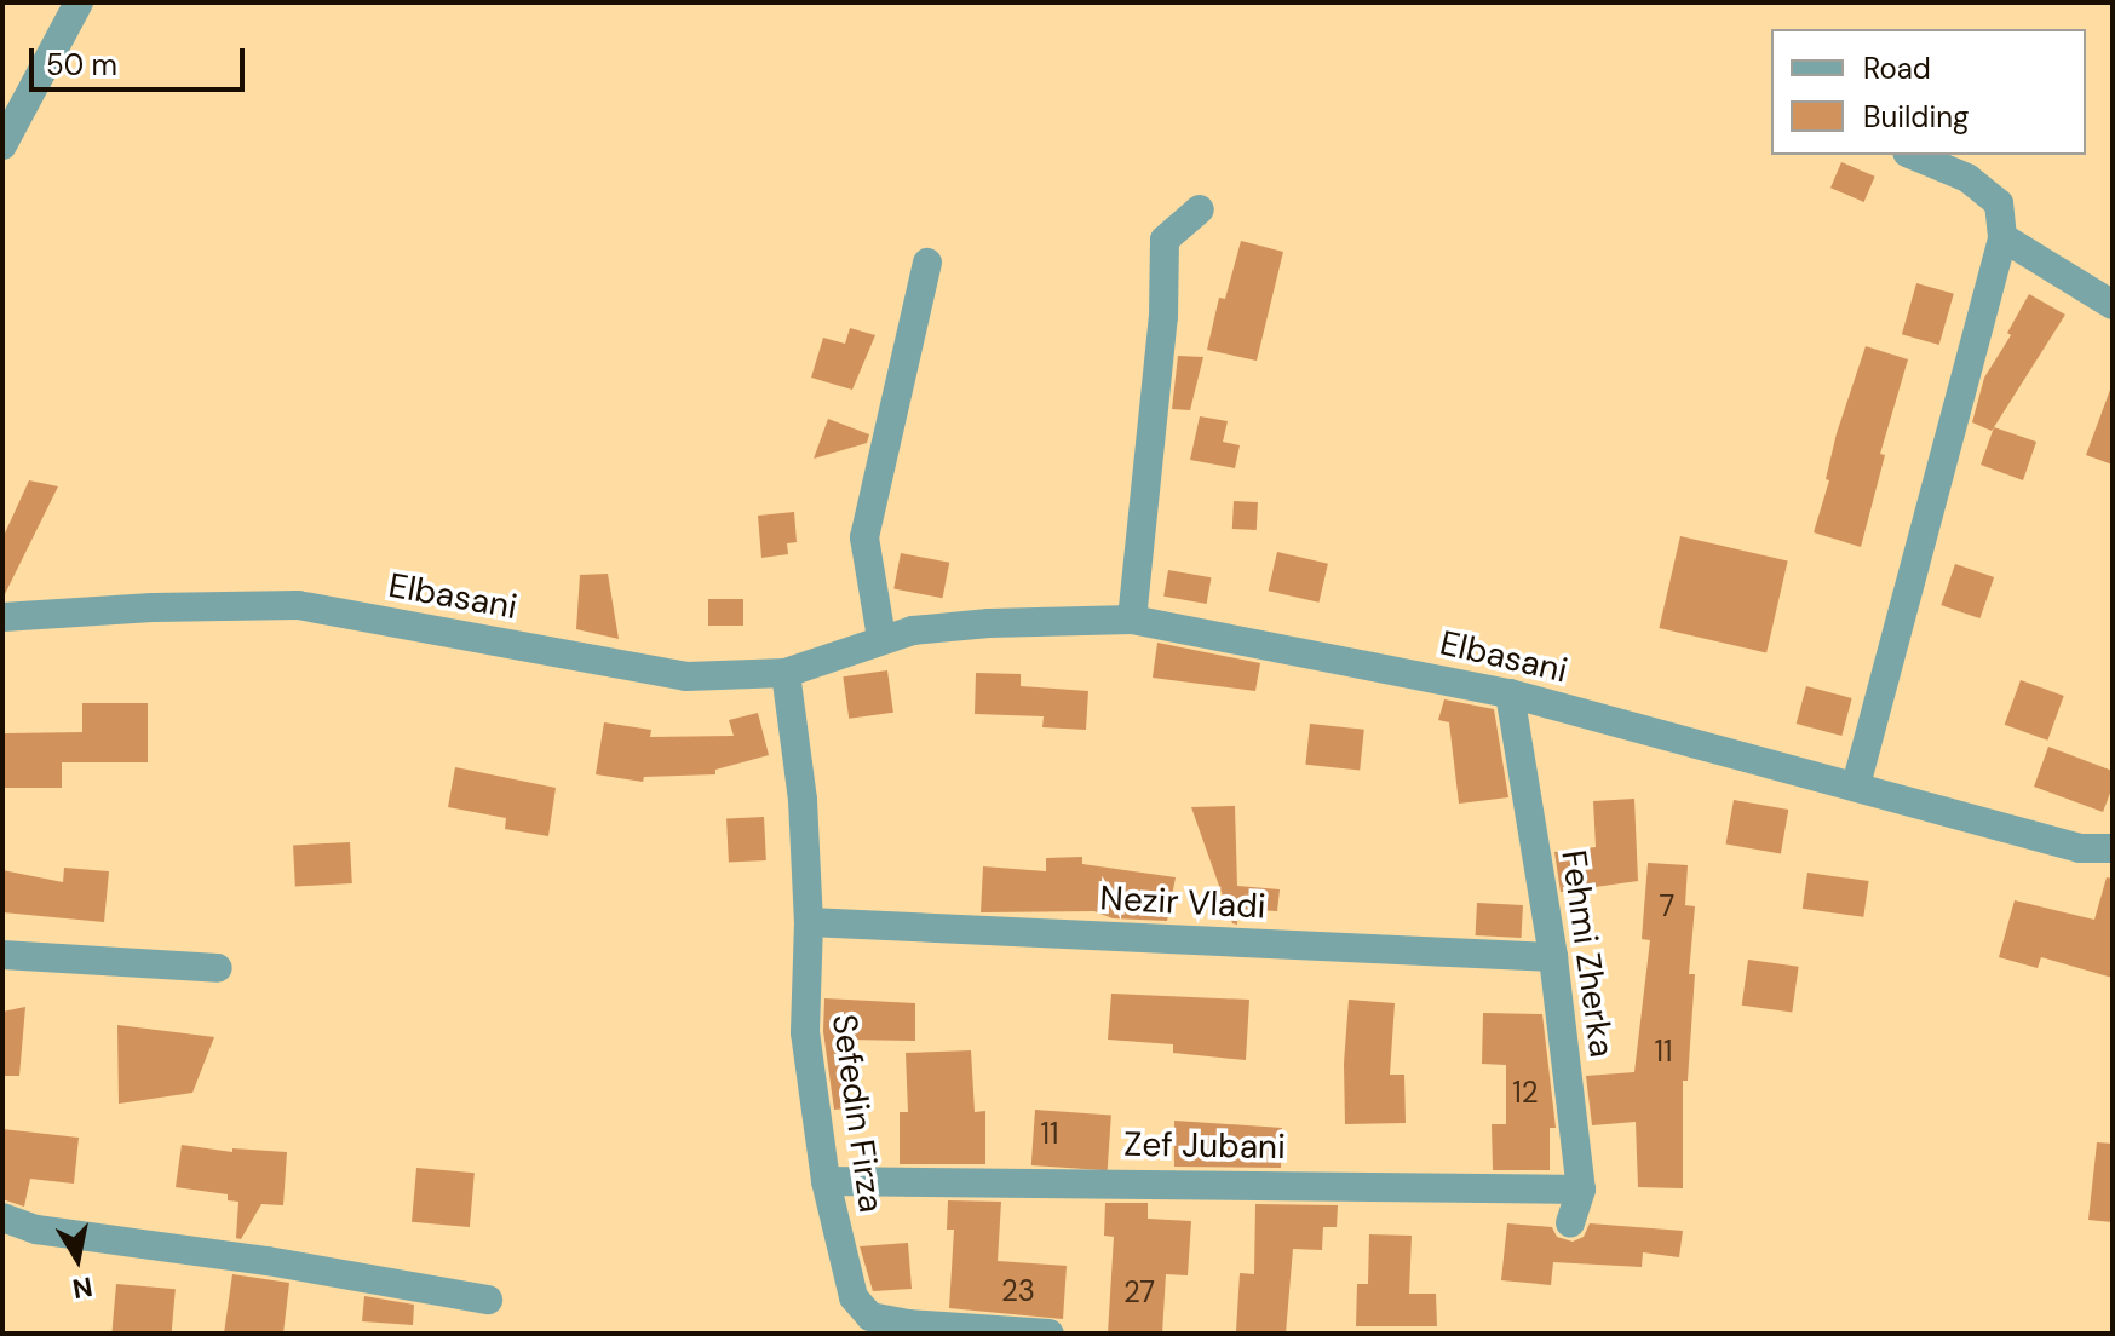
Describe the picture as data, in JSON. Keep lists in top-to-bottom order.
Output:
{
  "streets": {
    "street": [
      "Elbasani",
      "Nezir Vladi",
      "Fehmi Zherka",
      "Sefedin Firza",
      "Zef Jubani"
    ]
  },
  "crossings": [
    ["Elbasani", "Fehmi Zherka"],
    ["Elbasani", "Sefedin Firza"],
    ["Nezir Vladi", "Fehmi Zherka"],
    ["Nezir Vladi", "Sefedin Firza"],
    ["Fehmi Zherka", "Zef Jubani"],
    ["Sefedin Firza", "Zef Jubani"]
  ],
  "house_numbers": [
    "7",
    "11",
    "12",
    "11",
    "23",
    "27"
  ],
  "legend": ["Road", "Building"],
  "scale_bar": "50 m",
  "north": "bottom"
}
